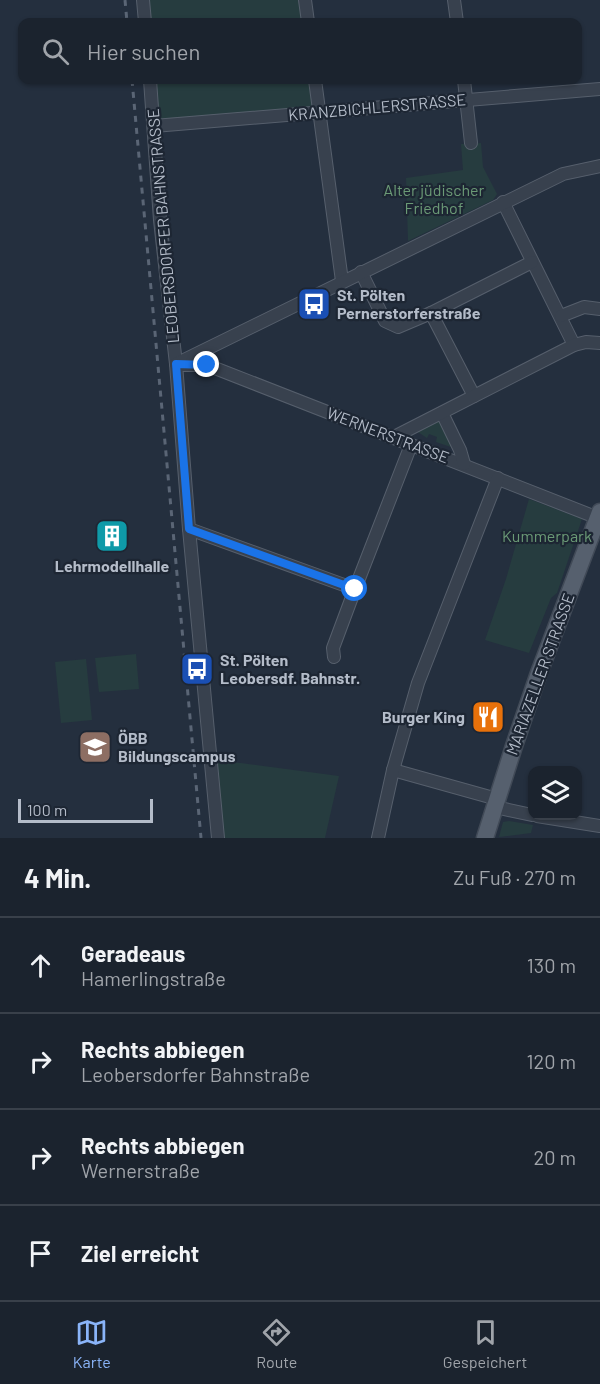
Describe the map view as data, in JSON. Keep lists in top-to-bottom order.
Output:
{
  "streets": {
    "main road": ["MARIAZELLER STRASSE"],
    "street": ["KRANZBICHLERSTRASSE", "LEOBERSDORFER BAHNSTRASSE", "WERNERSTRASSE"]
  },
  "crossings": [
    ["KRANZBICHLERSTRASSE", "LEOBERSDORFER BAHNSTRASSE"],
    ["LEOBERSDORFER BAHNSTRASSE", "WERNERSTRASSE"],
    ["WERNERSTRASSE", "MARIAZELLER STRASSE"]
  ],
  "parks": ["Alter jüdischer Friedhof", "Kummerpark"],
  "places": {
    "bus stop": ["St. Pölten Pernerstorferstraße", "St. Pölten Leobersdf. Bahnstr."],
    "building": ["Lehrmodellhalle"],
    "restaurant": ["Burger King"],
    "school or university": ["ÖBB Bildungscampus"]
  },
  "scale_bar": "100 m",
  "page": {
    "search": "Hier suchen",
    "scale": "100 m",
    "heading": ["4 Min.", "Zu Fuß · 270 m"],
    "list": [
      ["Geradeaus", "Hamerlingstraße", "130 m"],
      ["Rechts abbiegen", "Leobersdorfer Bahnstraße", "120 m"],
      ["Rechts abbiegen", "Wernerstraße", "20 m"],
      "Ziel erreicht"
    ],
    "nav": ["Karte", "Route", "Gespeichert"]
  }
}
